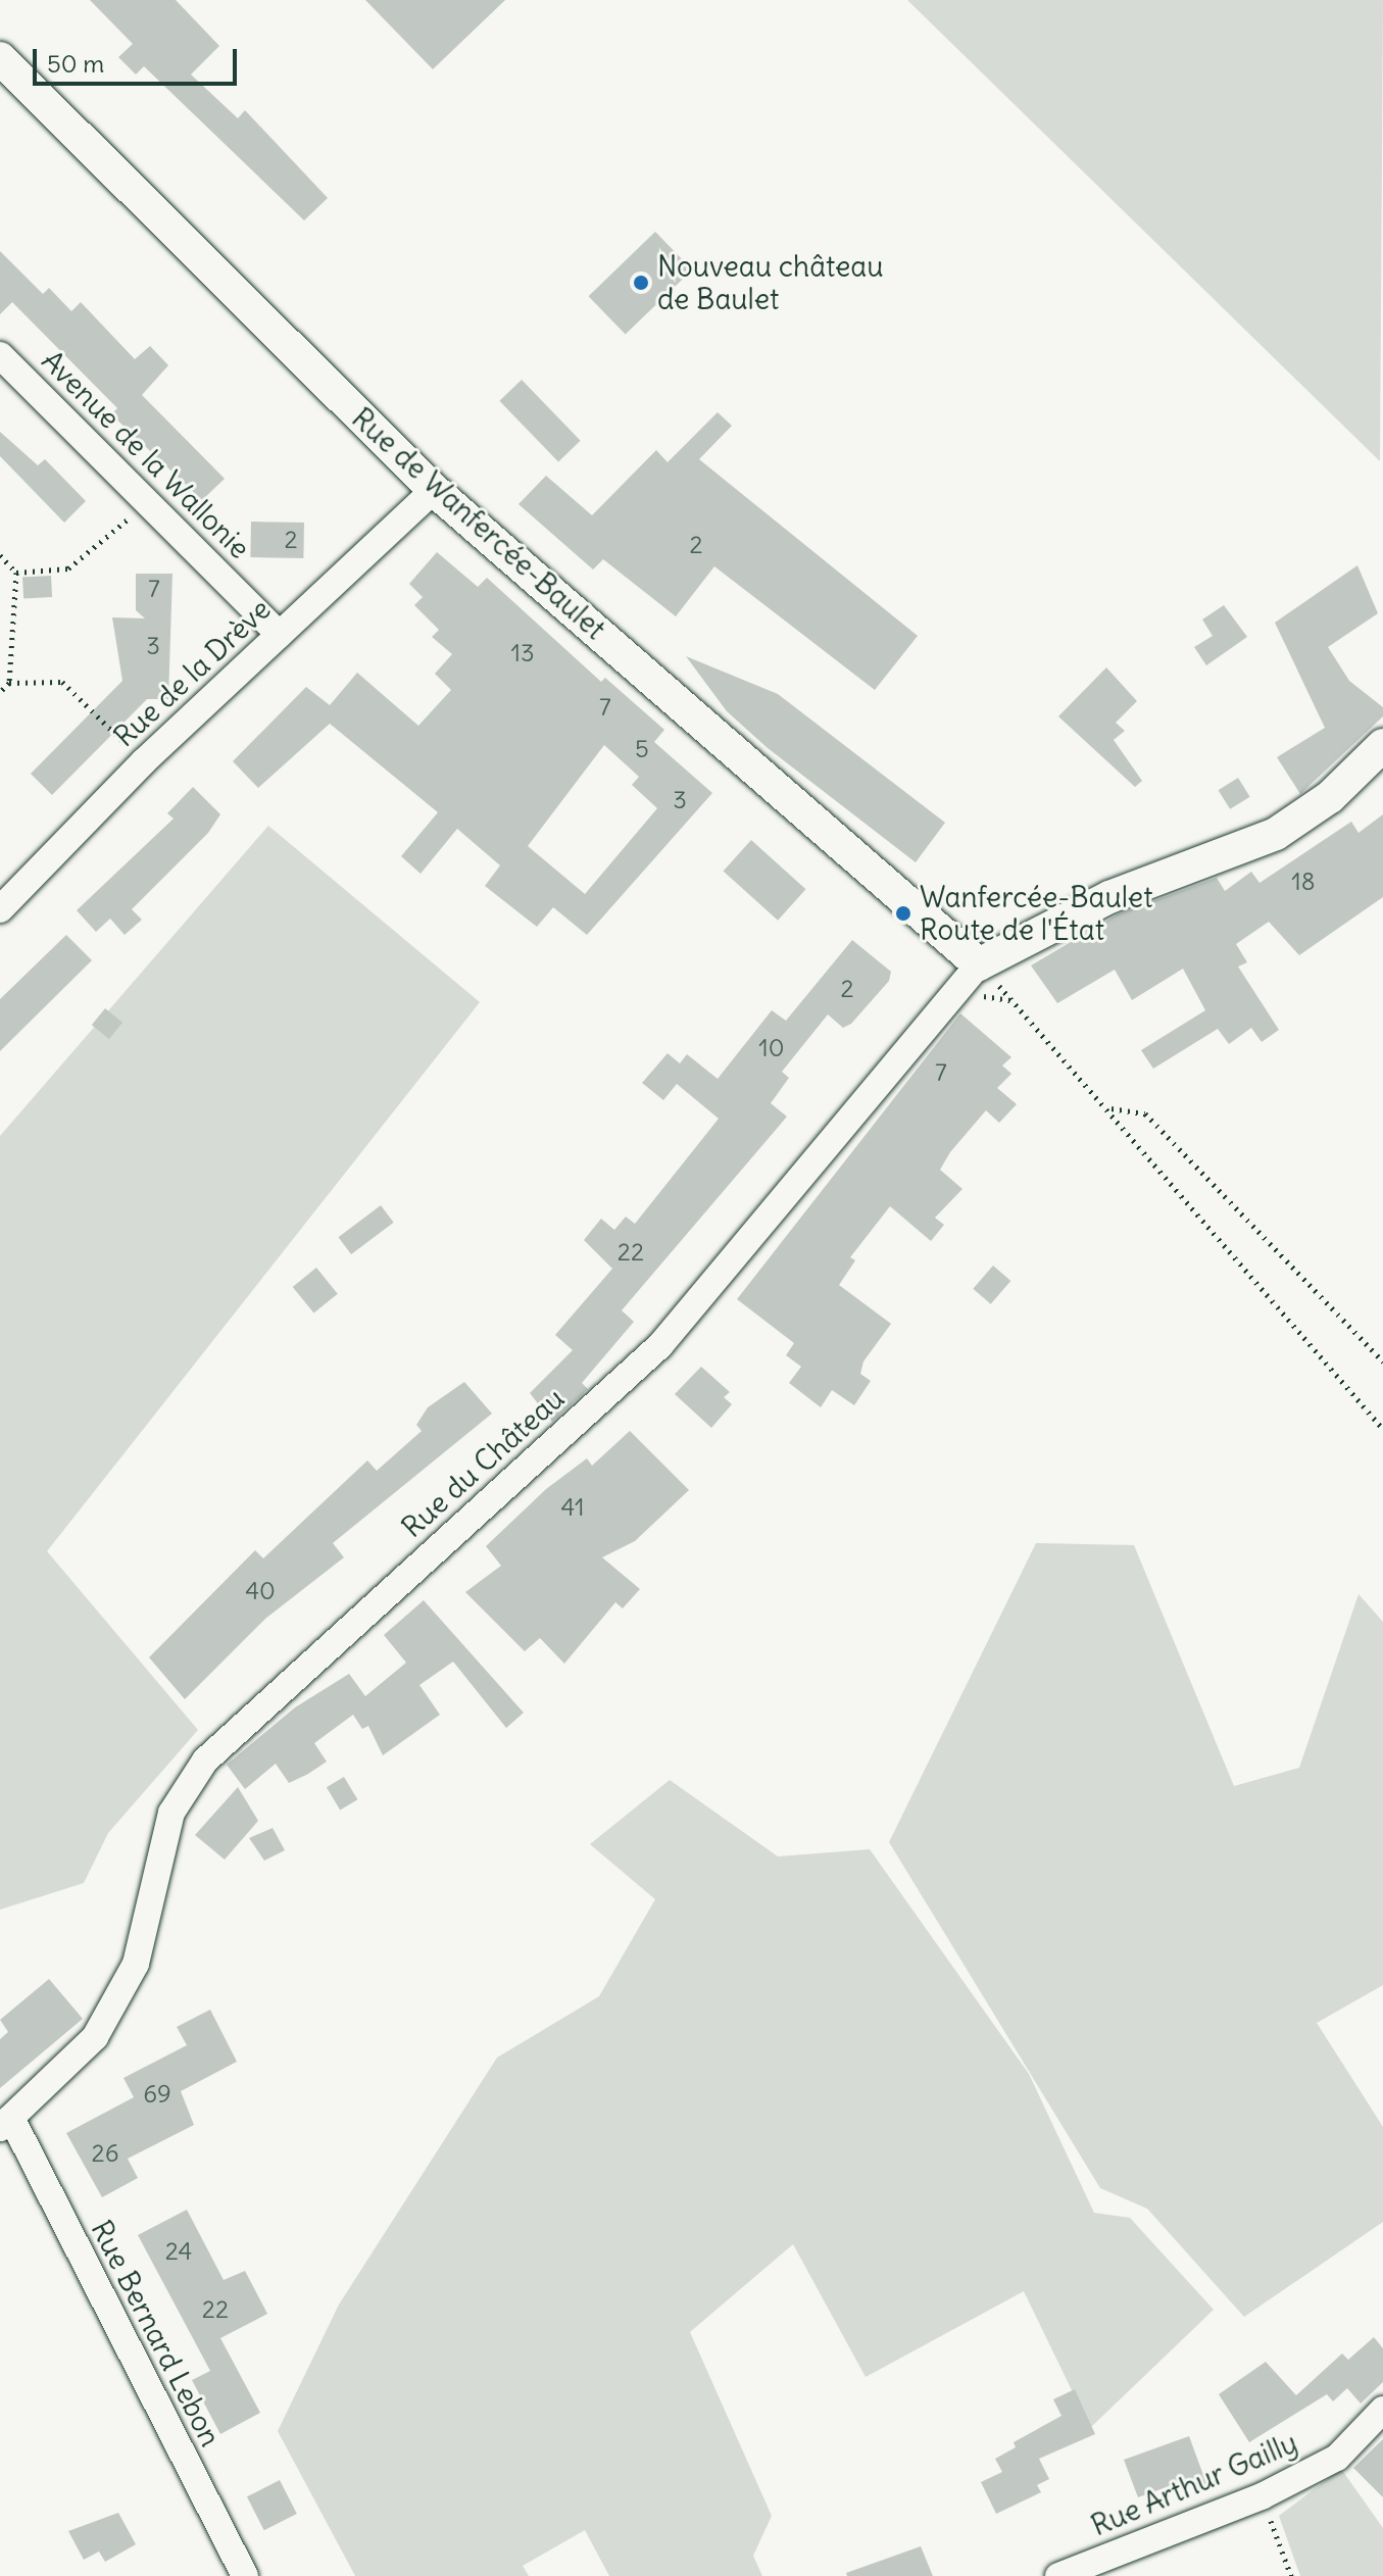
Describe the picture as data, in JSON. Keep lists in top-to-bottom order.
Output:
{
  "streets": {
    "main road": ["Rue de Wanfercée-Baulet"],
    "street": [
      "Avenue de la Wallonie",
      "Rue de la Drève",
      "Rue du Château",
      "Rue Bernard Lebon",
      "Rue Arthur Gailly"
    ]
  },
  "crossings": [
    ["Avenue de la Wallonie", "Rue de la Drève"],
    ["Rue de Wanfercée-Baulet", "Rue de la Drève"],
    ["Rue de Wanfercée-Baulet", "Rue du Château"],
    ["Rue du Château", "Rue Bernard Lebon"]
  ],
  "places": ["Nouveau château de Baulet", "Wanfercée-Baulet Route de l'État"],
  "house_numbers": [
    "2",
    "2",
    "7",
    "3",
    "13",
    "7",
    "5",
    "3",
    "18",
    "2",
    "10",
    "7",
    "22",
    "41",
    "40",
    "69",
    "26",
    "24",
    "22"
  ],
  "scale_bar": "50 m"
}
